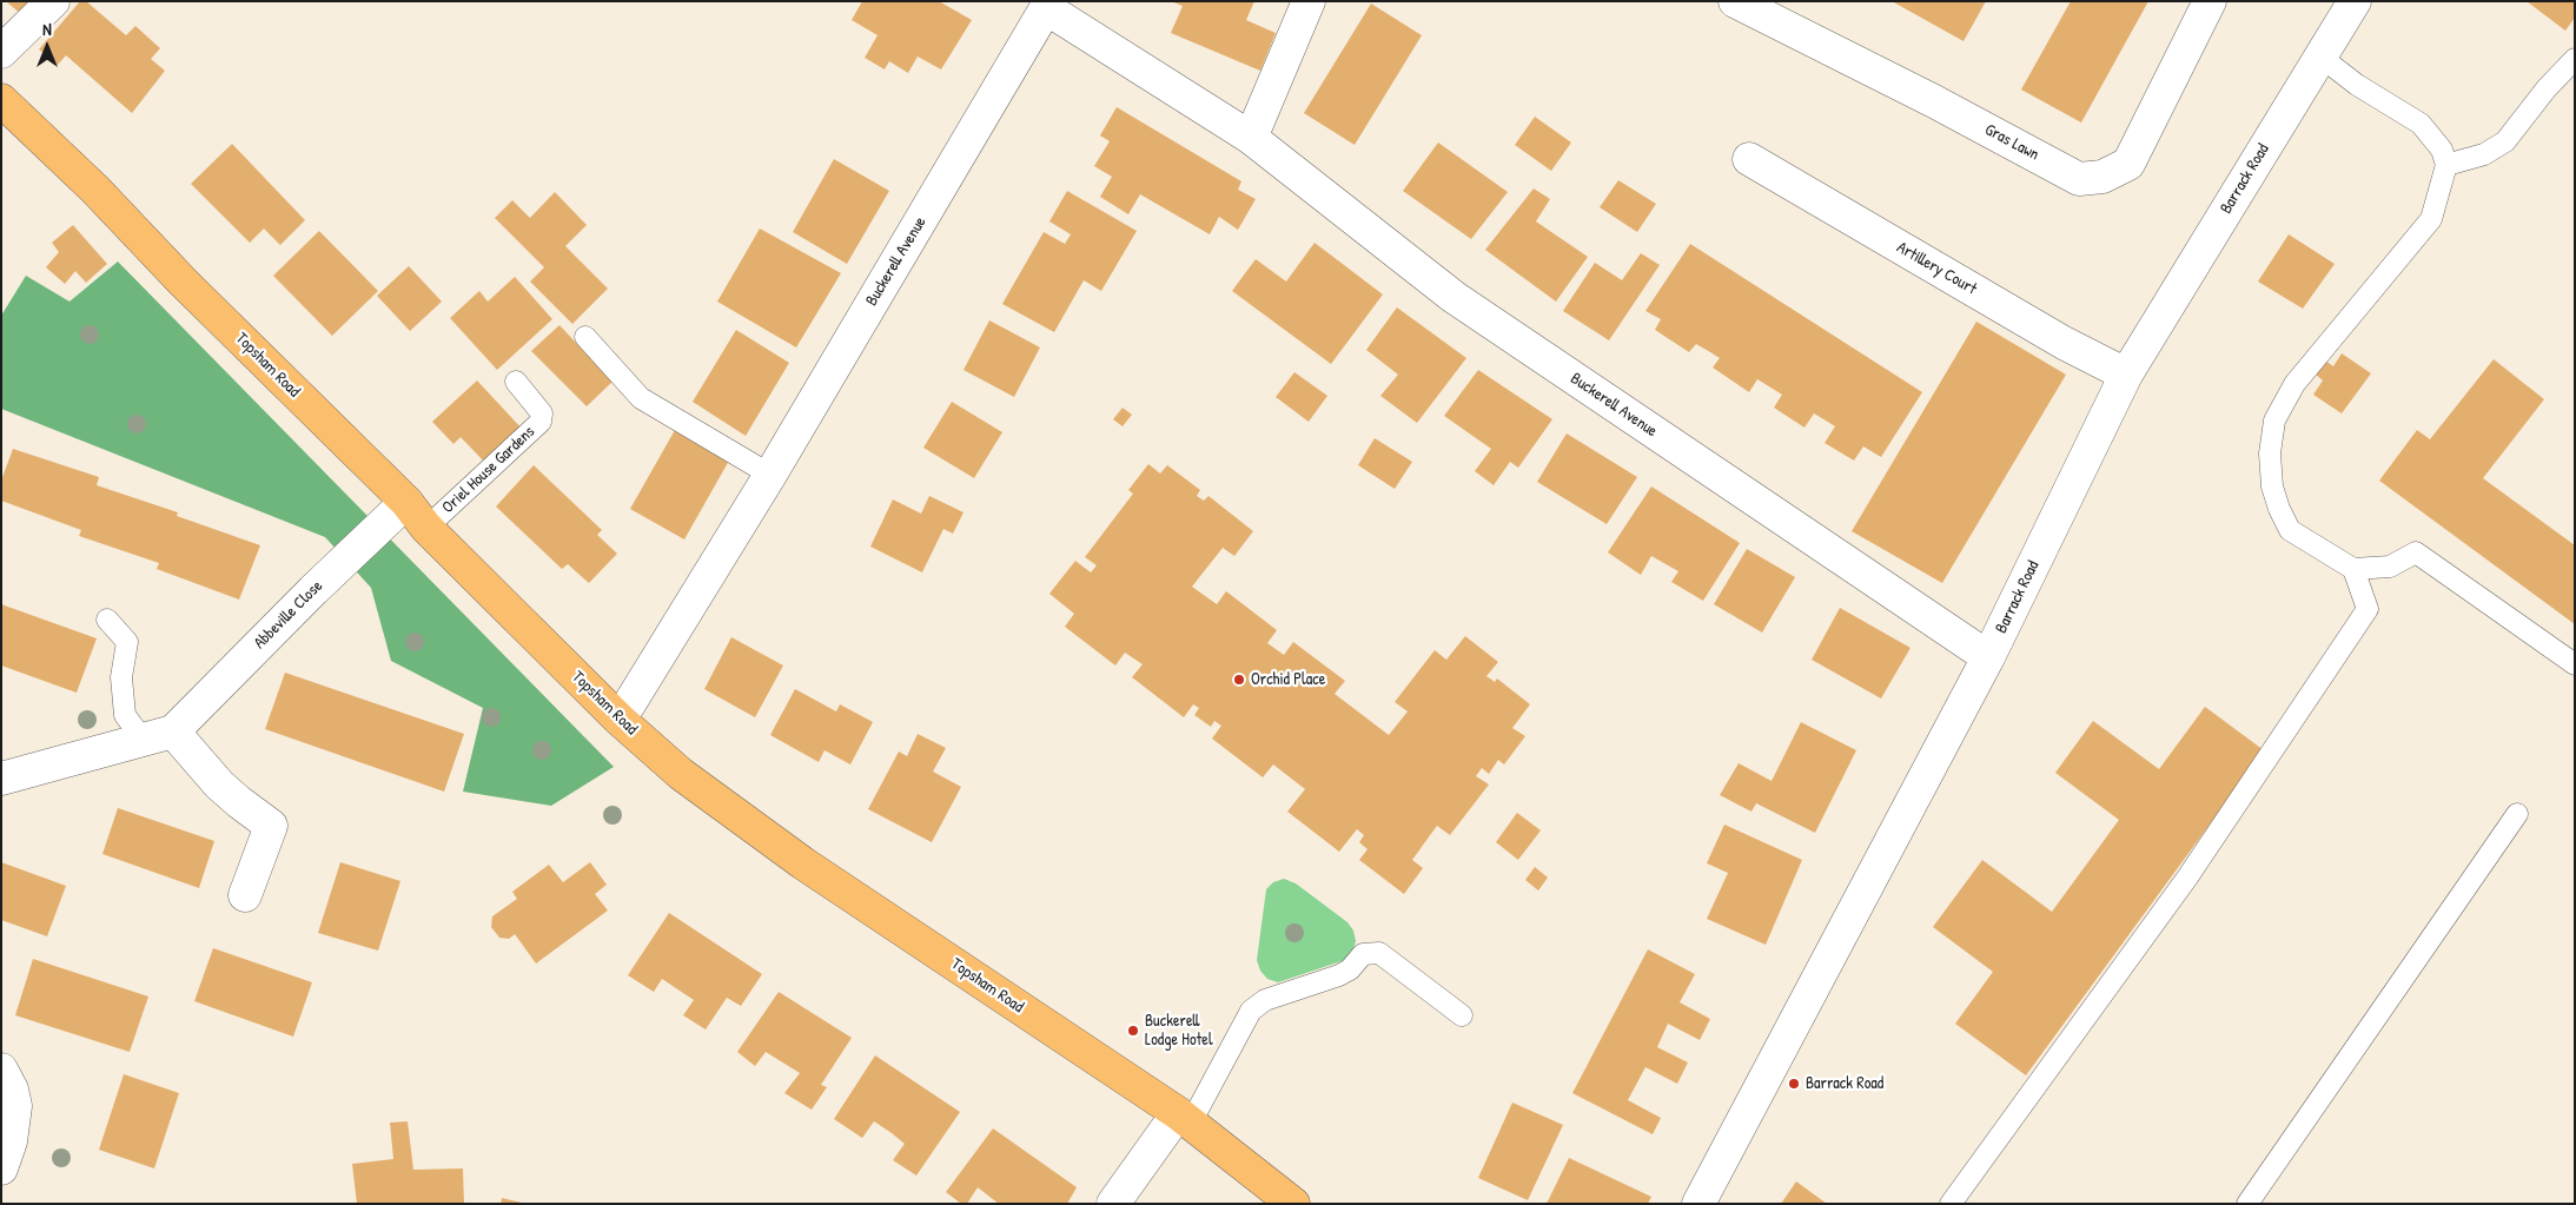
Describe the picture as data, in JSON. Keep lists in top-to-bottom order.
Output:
{
  "streets": {
    "main road": ["Topsham Road"],
    "street": [
      "Gras Lawn",
      "Barrack Road",
      "Buckerell Avenue",
      "Artillery Court",
      "Abbeville Close"
    ],
    "lane": ["Oriel House Gardens"]
  },
  "crossings": [
    ["Barrack Road", "Buckerell Avenue"],
    ["Barrack Road", "Artillery Court"],
    ["Buckerell Avenue", "Topsham Road"],
    ["Topsham Road", "Oriel House Gardens"],
    ["Topsham Road", "Abbeville Close"]
  ],
  "places": ["Orchid Place", "Buckerell Lodge Hotel", "Barrack Road"],
  "north": "top"
}
